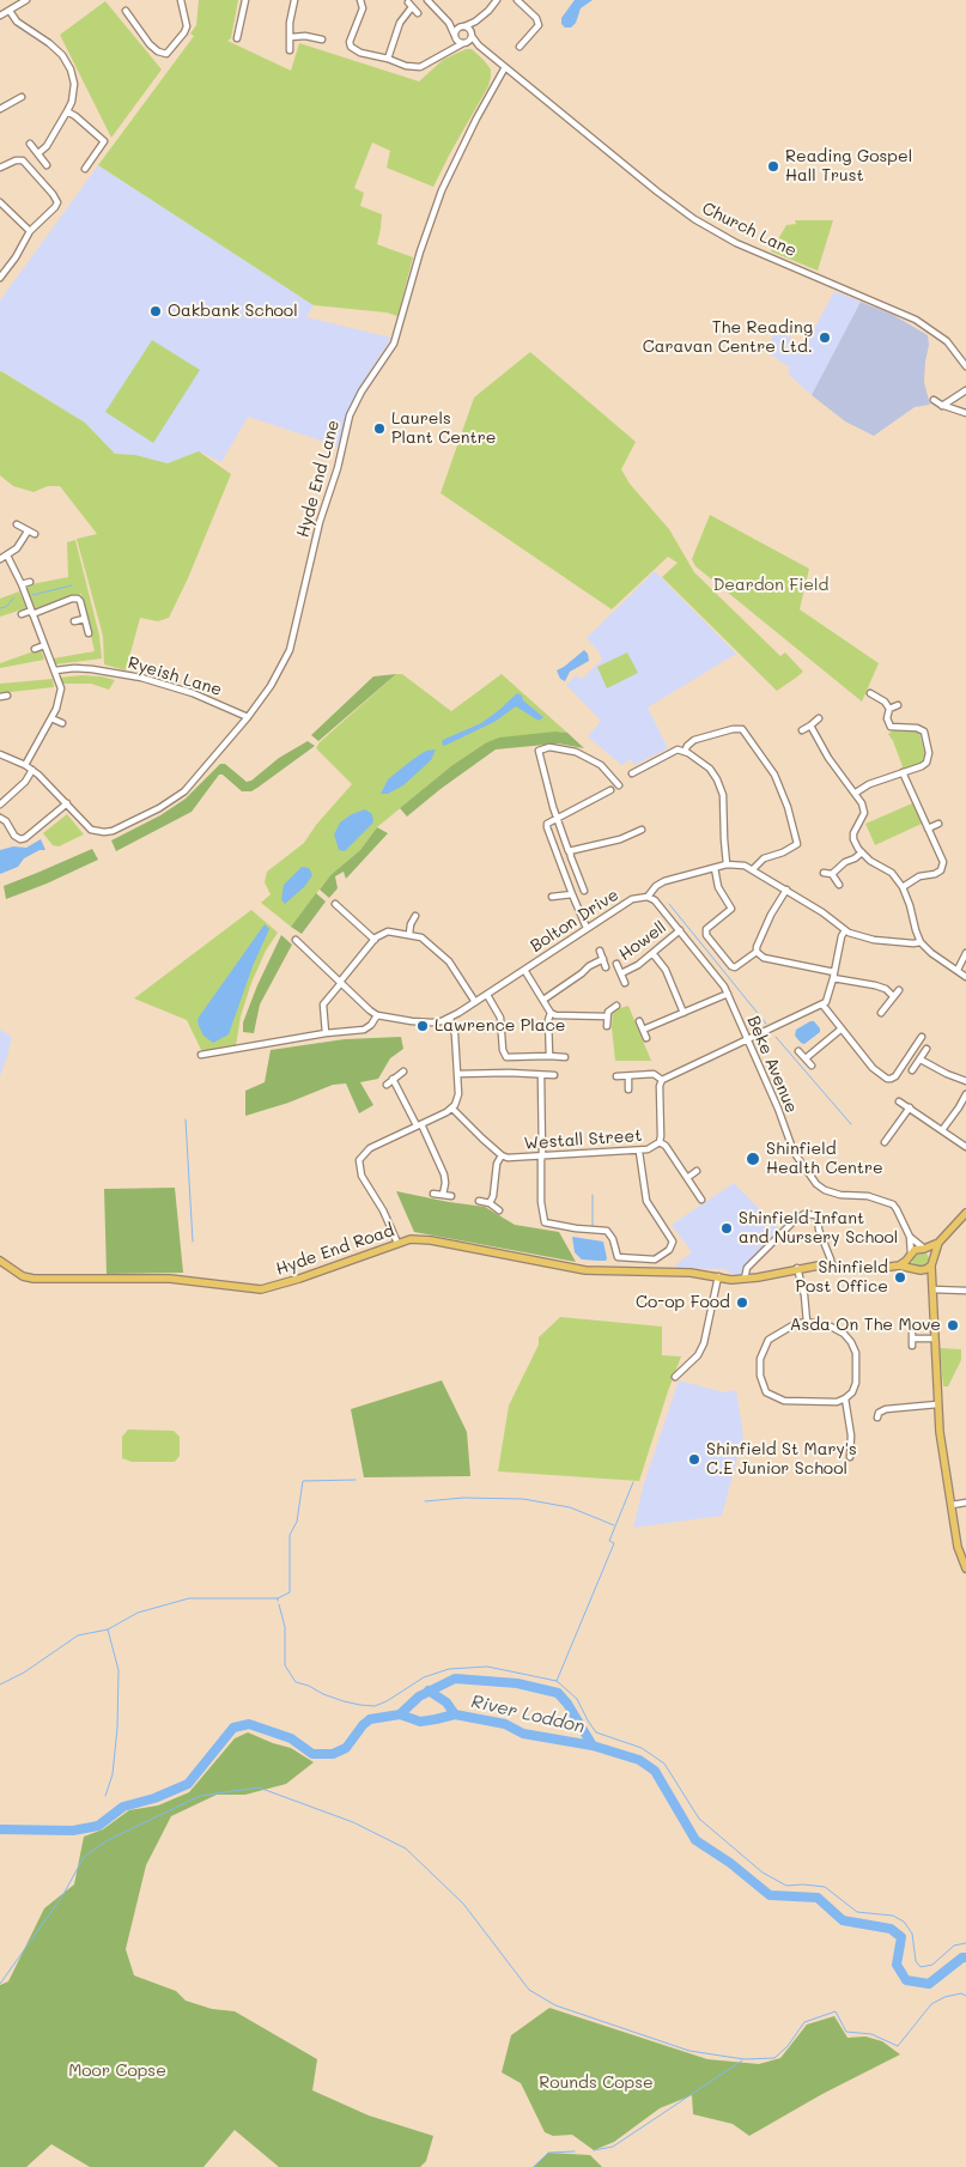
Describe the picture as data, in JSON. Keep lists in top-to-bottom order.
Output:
{
  "streets": {
    "main road": ["Hyde End Road"],
    "street": [
      "Church Lane",
      "Hyde End Lane",
      "Ryeish Lane",
      "Bolton Drive",
      "Howell",
      "Beke Avenue",
      "Westall Street"
    ]
  },
  "crossings": [
    ["Church Lane", "Hyde End Lane"],
    ["Hyde End Lane", "Ryeish Lane"],
    ["Bolton Drive", "Beke Avenue"],
    ["Howell", "Beke Avenue"]
  ],
  "water": ["River Loddon"],
  "parks": ["Deardon Field", "Moor Copse", "Rounds Copse"],
  "places": [
    "Reading Gospel Hall Trust",
    "Oakbank School",
    "The Reading Caravan Centre Ltd.",
    "Laurels Plant Centre",
    "Lawrence Place",
    "Shinfield Health Centre",
    "Shinfield Infant and Nursery School",
    "Shinfield Post Office",
    "Co-op Food",
    "Asda On The Move",
    "Shinfield St Mary's C.E Junior School"
  ]
}
